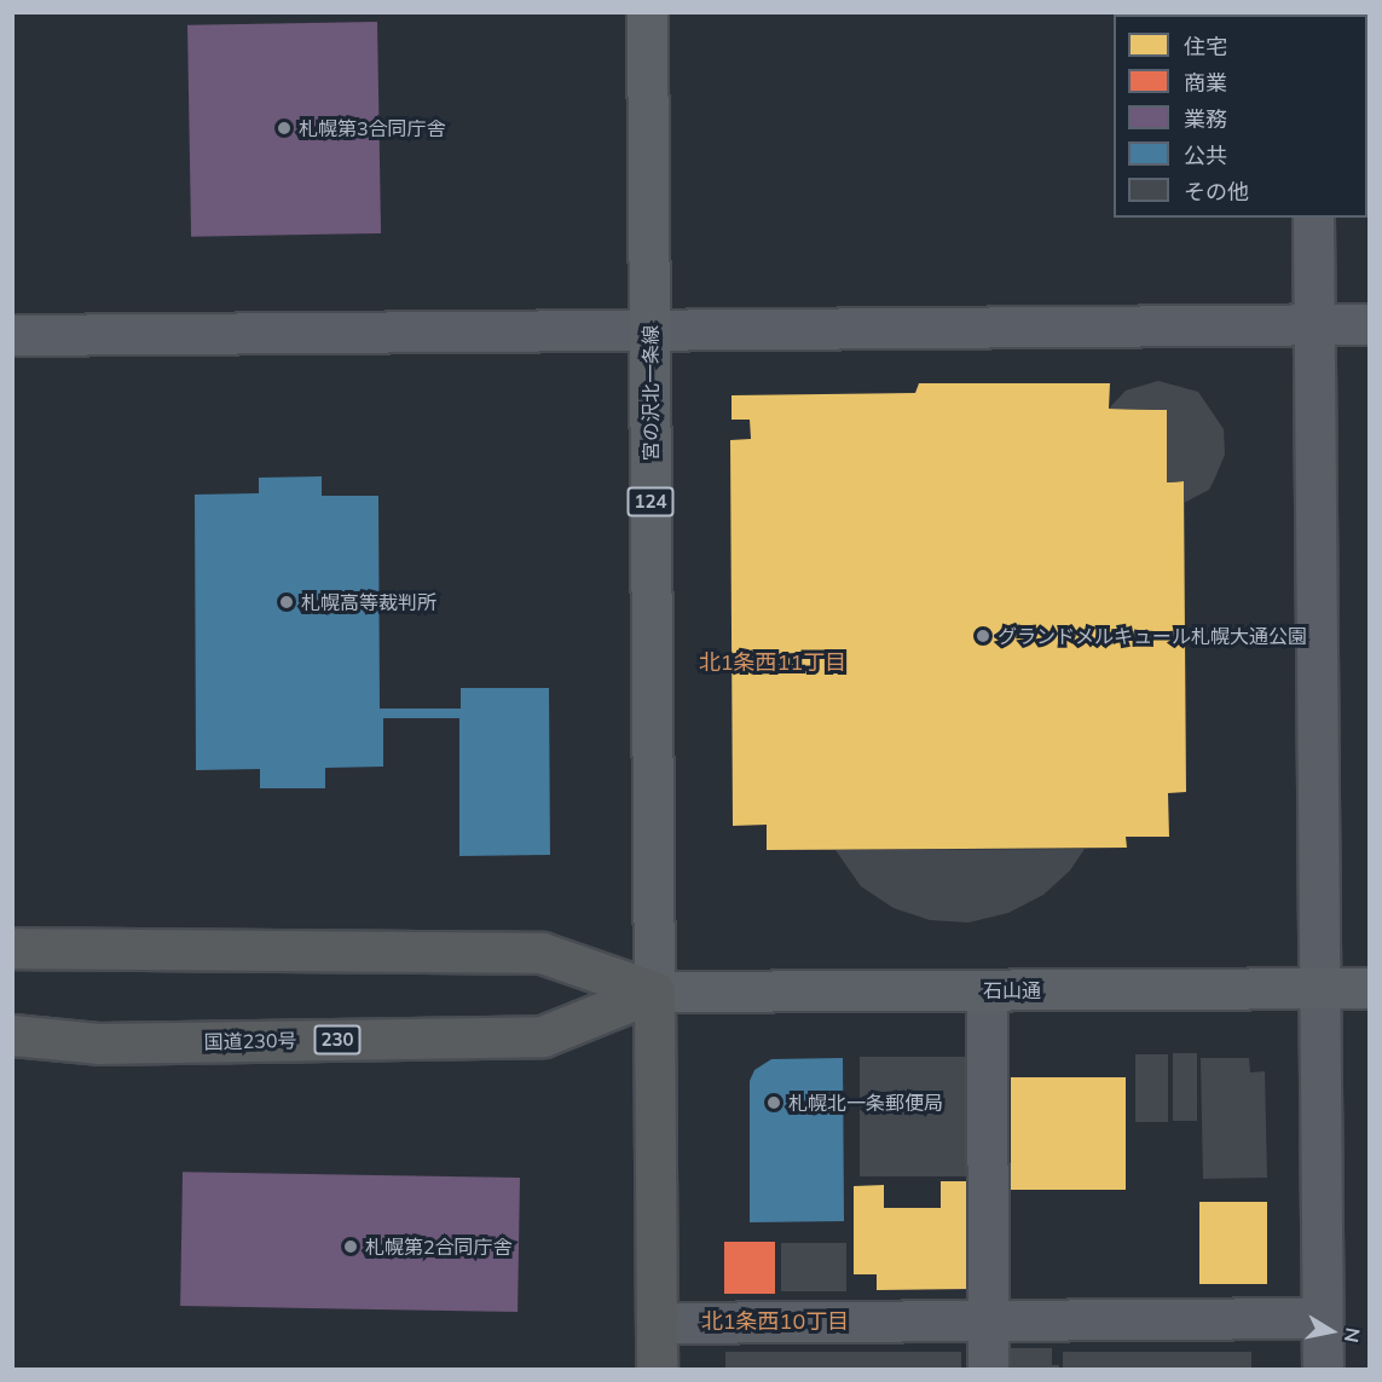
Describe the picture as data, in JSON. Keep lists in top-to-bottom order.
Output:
{
  "streets": {
    "highway": ["230", "国道230号"],
    "main road": ["宮の沢北一条線", "124", "石山通"]
  },
  "crossings": [
    ["宮の沢北一条線", "石山通"],
    ["宮の沢北一条線", "国道230号"],
    ["石山通", "国道230号"]
  ],
  "districts": ["北1条西11丁目", "北1条西10丁目"],
  "places": [
    "札幌第3合同庁舎",
    "札幌高等裁判所",
    "グランドメルキュール札幌大通公園",
    "札幌北一条郵便局",
    "札幌第2合同庁舎"
  ],
  "legend": [
    "住宅",
    "商業",
    "業務",
    "公共",
    "その他"
  ],
  "north": "right"
}
